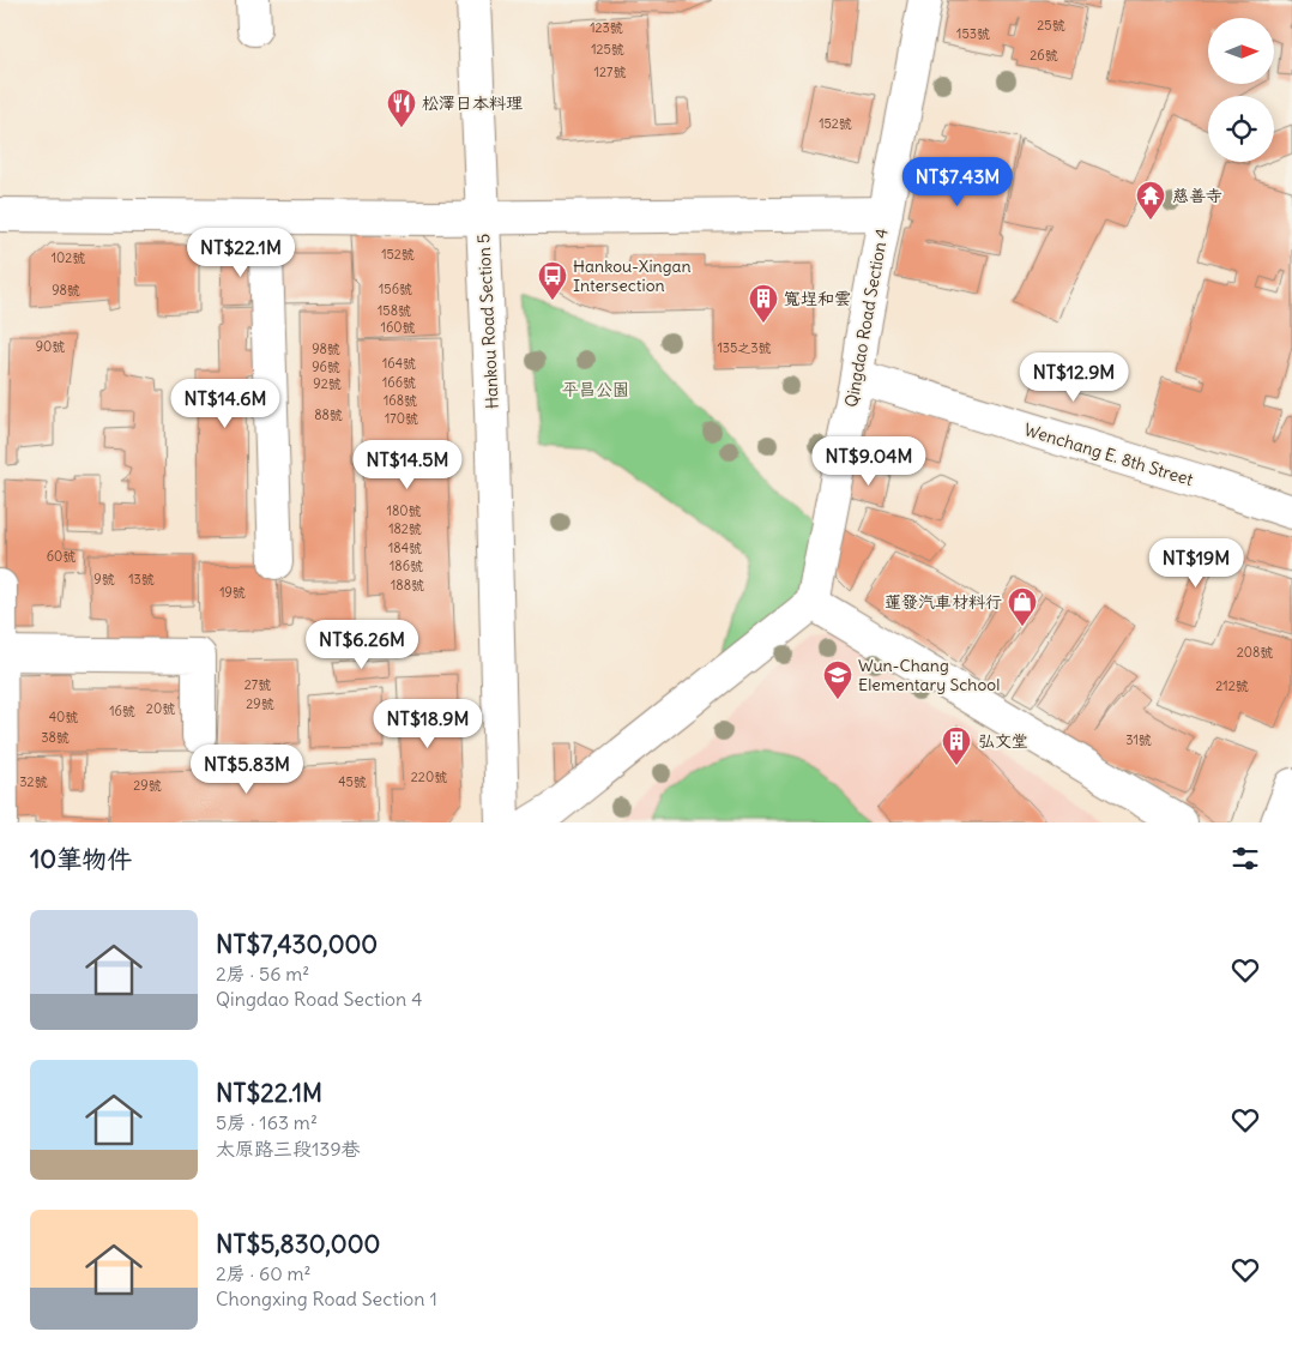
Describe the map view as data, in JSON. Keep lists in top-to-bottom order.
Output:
{
  "streets": {
    "street": ["Qingdao Road Section 4", "Hankou Road Section 5", "Wenchang E. 8th Street"]
  },
  "crossings": [
    ["Qingdao Road Section 4", "Wenchang E. 8th Street"]
  ],
  "parks": ["平昌公園"],
  "places": {
    "restaurant": ["松澤日本料理"],
    "temple": ["慈善寺"],
    "bus stop": ["Hankou-Xingan Intersection"],
    "building": ["寬埕和雲", "弘文堂"],
    "shop": ["蓮發汽車材料行"],
    "school or university": ["Wun-Chang Elementary School"]
  },
  "house_numbers": [
    "25號",
    "123號",
    "153號",
    "125號",
    "26號",
    "127號",
    "152號",
    "152號",
    "102號",
    "156號",
    "98號",
    "158號",
    "160號",
    "90號",
    "135之3號",
    "98號",
    "164號",
    "96號",
    "166號",
    "92號",
    "168號",
    "88號",
    "170號",
    "180號",
    "182號",
    "184號",
    "60號",
    "186號",
    "9號",
    "13號",
    "188號",
    "19號",
    "208號",
    "27號",
    "212號",
    "29號",
    "20號",
    "16號",
    "40號",
    "38號",
    "31號",
    "220號",
    "32號",
    "45號",
    "29號"
  ],
  "north": "right",
  "page": {
    "price": [
      "NT$7.43M",
      "NT$22.1M",
      "NT$12.9M",
      "NT$14.6M",
      "NT$9.04M",
      "NT$14.5M",
      "NT$19M",
      "NT$6.26M",
      "NT$18.9M",
      "NT$5.83M"
    ],
    "heading": "10筆物件",
    "list": [
      {
        "name": "NT$7,430,000",
        "note": "2房 · 56 m² · Qingdao Road Section 4"
      },
      {
        "name": "NT$22.1M",
        "note": "5房 · 163 m² · 太原路三段139巷"
      },
      {
        "name": "NT$5,830,000",
        "note": "2房 · 60 m² · Chongxing Road Section 1"
      }
    ]
  }
}
